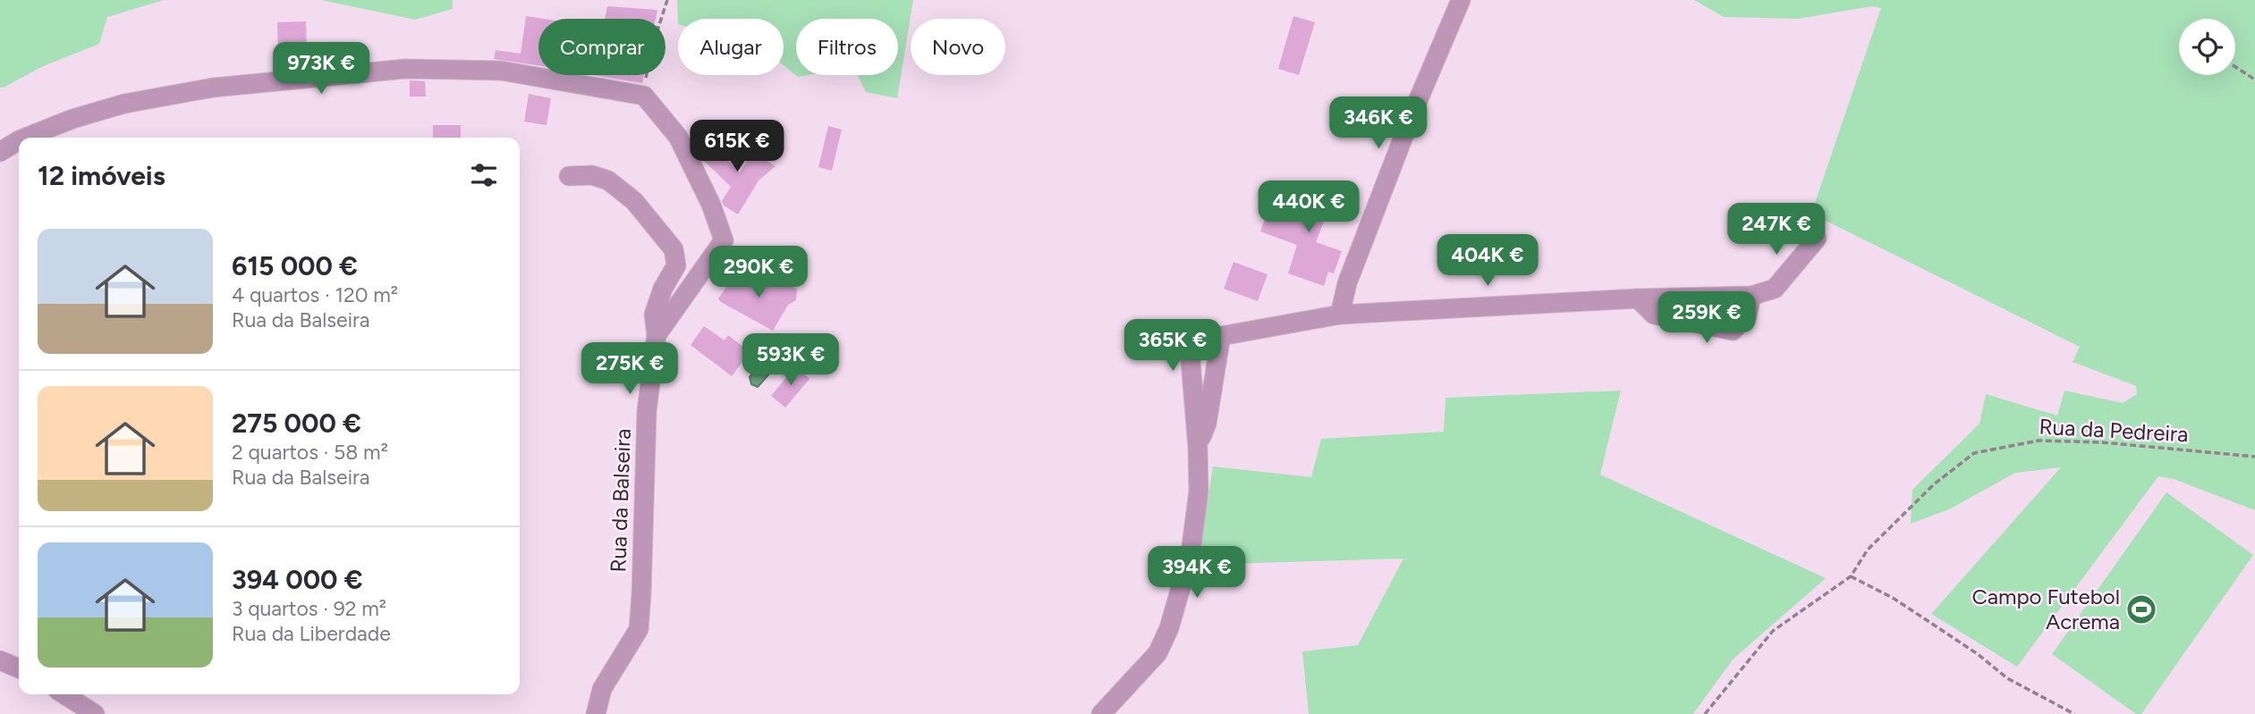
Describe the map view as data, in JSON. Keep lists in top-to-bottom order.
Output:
{
  "streets": {
    "street": ["Rua da Balseira"],
    "path": ["Rua da Pedreira"]
  },
  "places": {
    "sports": ["Campo Futebol Acrema"]
  },
  "page": {
    "chip": [
      "Comprar",
      "Alugar",
      "Filtros",
      "Novo"
    ],
    "price": [
      "973K €",
      "346K €",
      "615K €",
      "440K €",
      "247K €",
      "404K €",
      "290K €",
      "259K €",
      "365K €",
      "593K €",
      "275K €",
      "394K €"
    ],
    "heading": "12 imóveis",
    "list": [
      {
        "name": "615 000 €",
        "note": "4 quartos · 120 m² · Rua da Balseira"
      },
      {
        "name": "275 000 €",
        "note": "2 quartos · 58 m² · Rua da Balseira"
      },
      {
        "name": "394 000 €",
        "note": "3 quartos · 92 m² · Rua da Liberdade"
      }
    ]
  }
}
